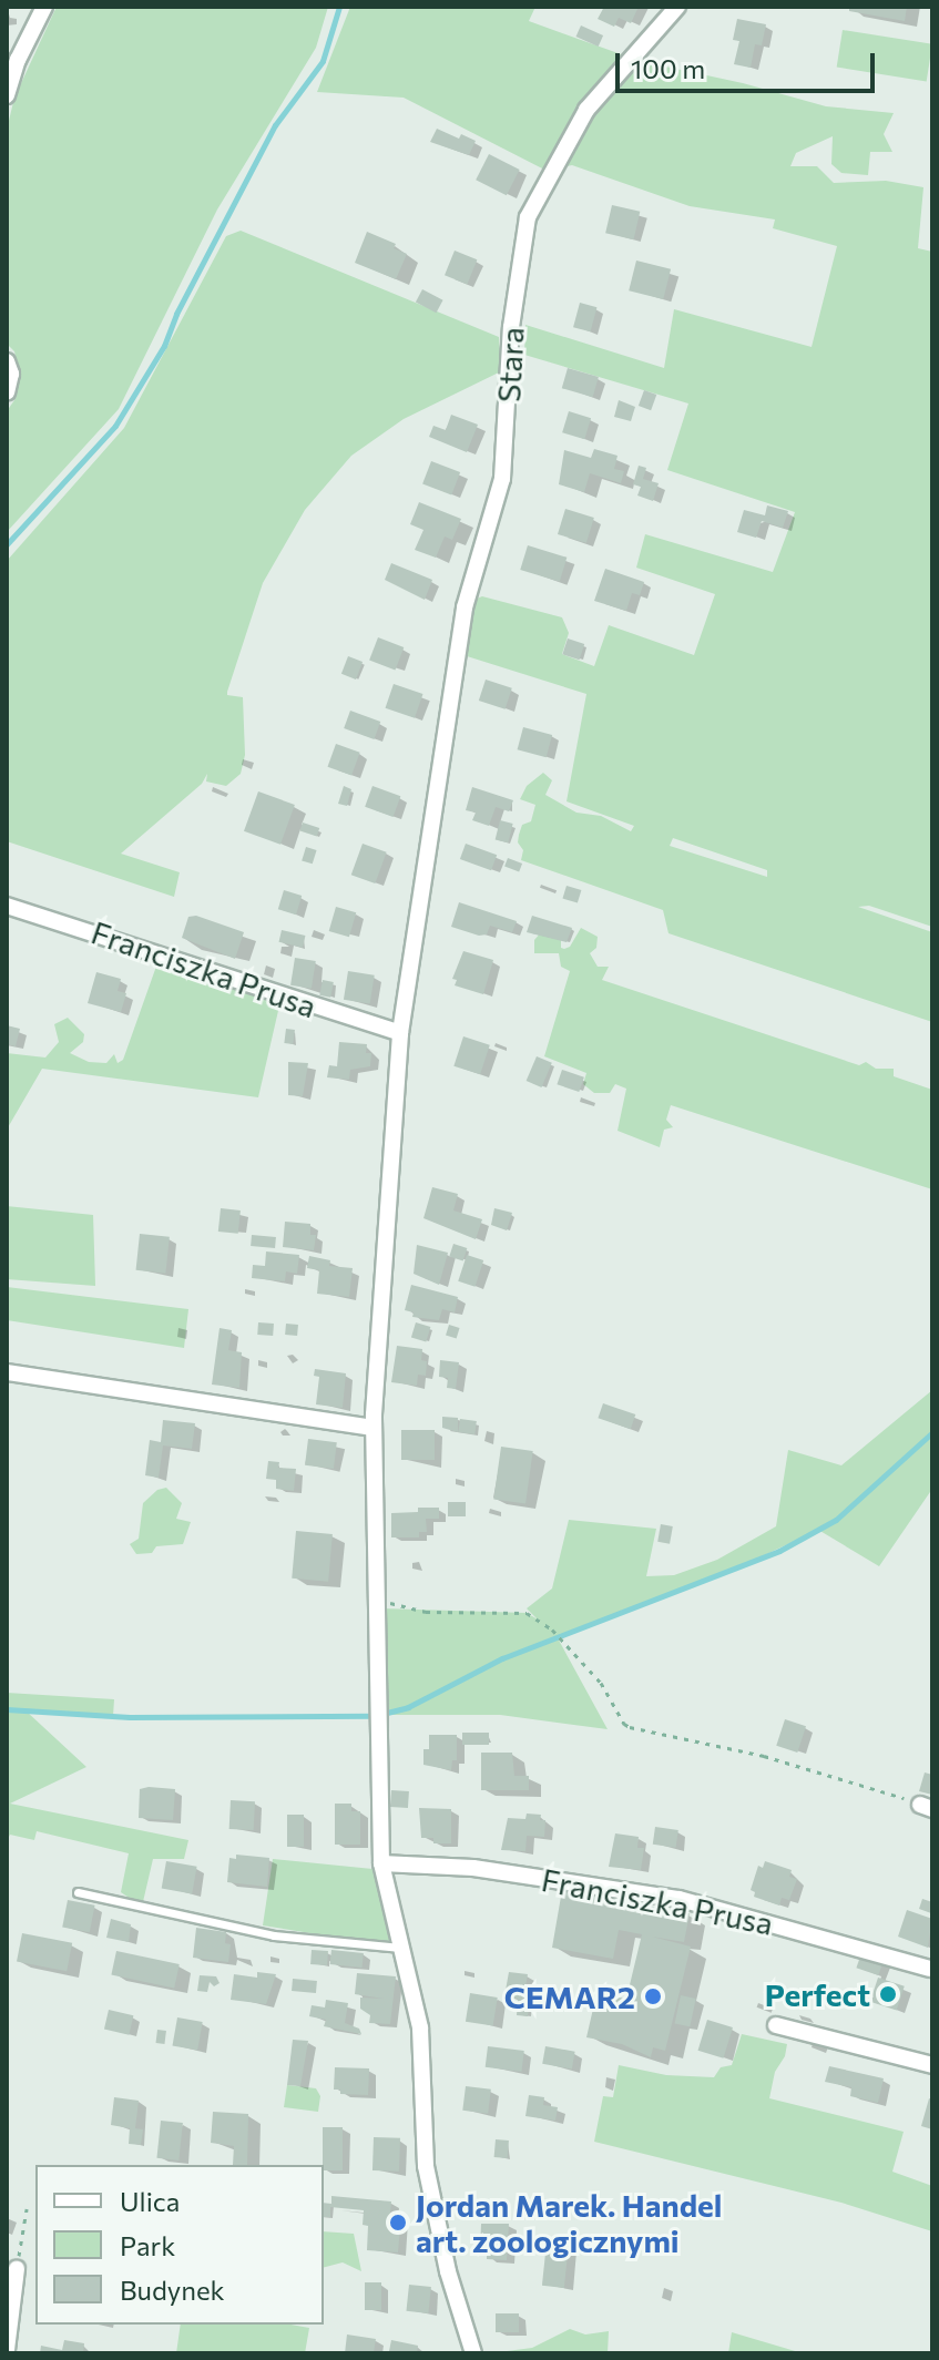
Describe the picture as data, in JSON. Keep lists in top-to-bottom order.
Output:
{
  "streets": {
    "street": ["Stara", "Franciszka Prusa"]
  },
  "crossings": [
    ["Stara", "Franciszka Prusa"]
  ],
  "places": ["Perfect", "CEMAR2", "Jordan Marek. Handel art. zoologicznymi"],
  "legend": ["Ulica", "Park", "Budynek"],
  "scale_bar": "100 m"
}
